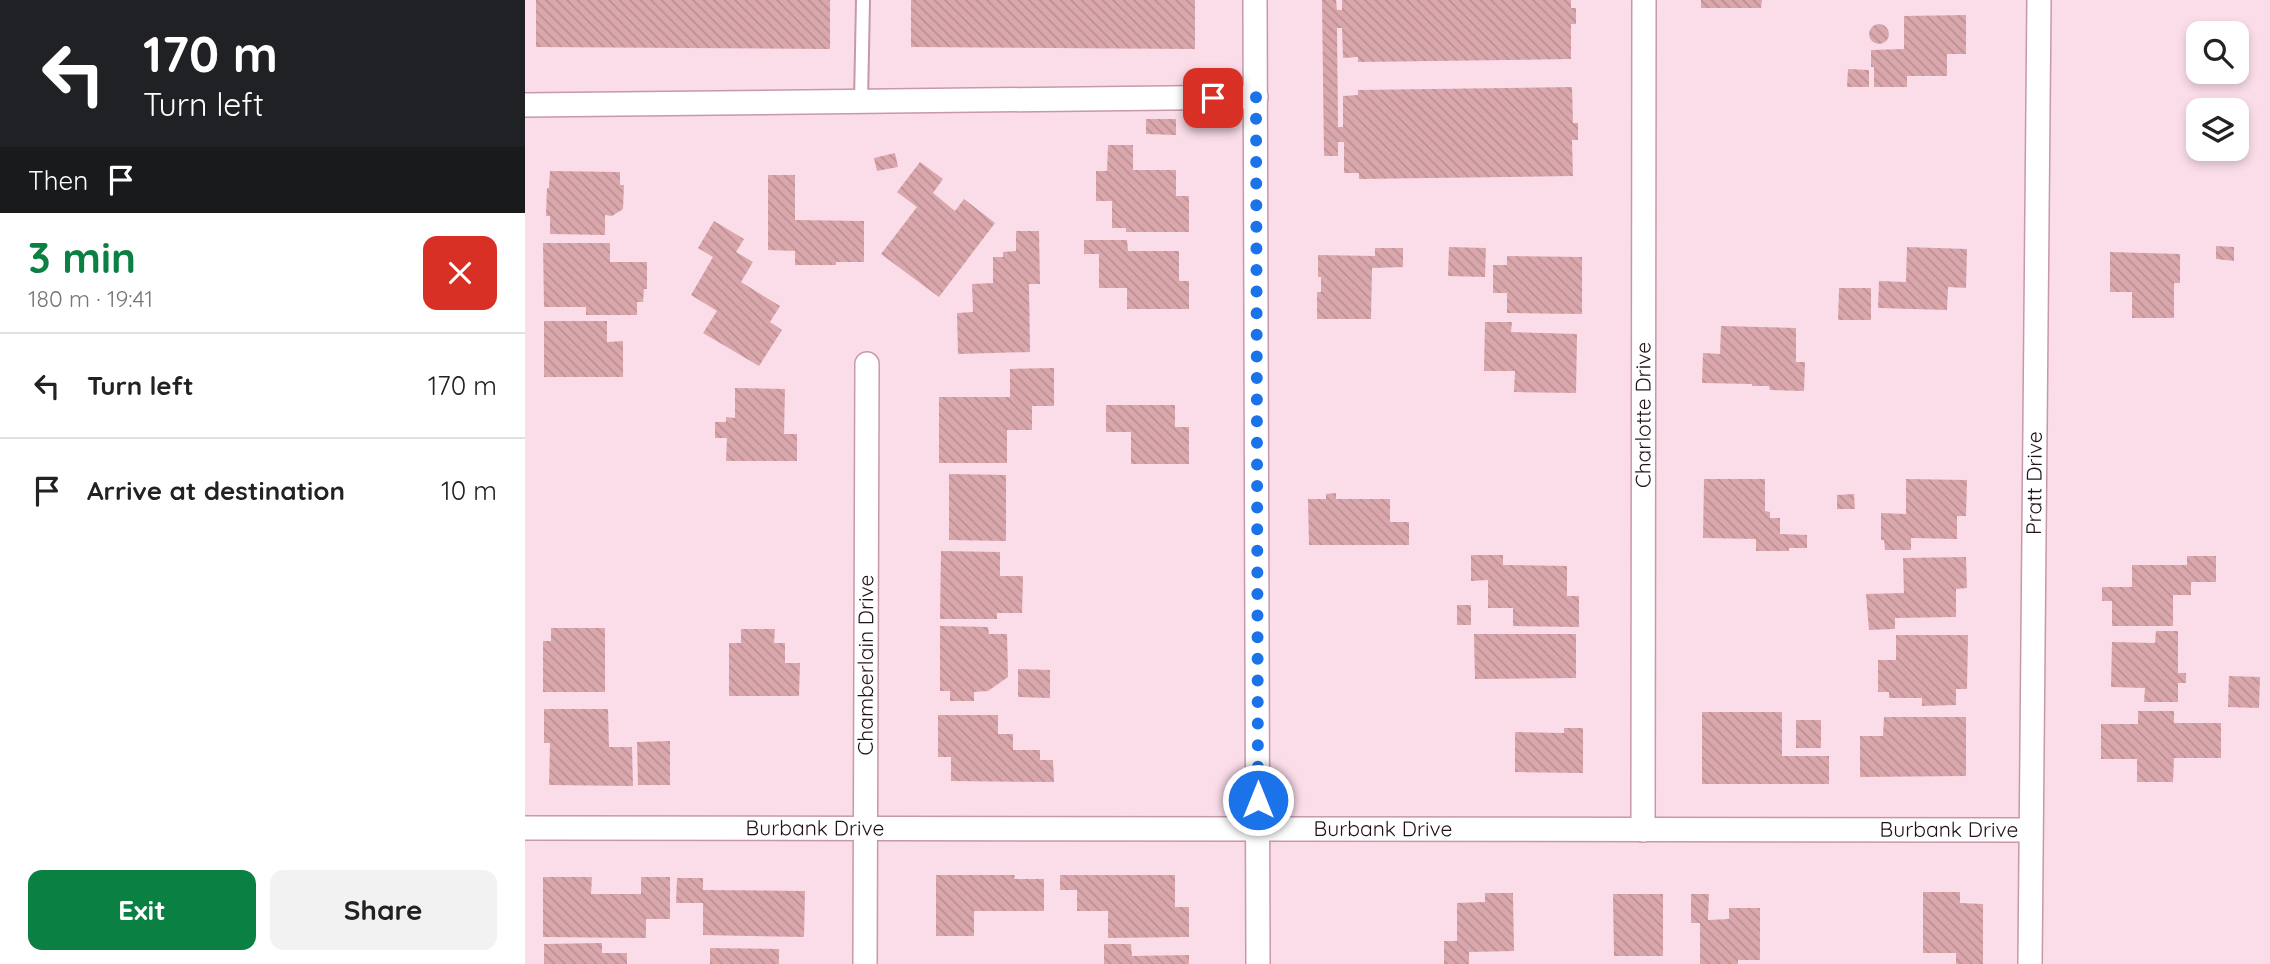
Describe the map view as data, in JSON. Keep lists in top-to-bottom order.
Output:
{
  "streets": {
    "street": [
      "Charlotte Drive",
      "Pratt Drive",
      "Chamberlain Drive",
      "Burbank Drive"
    ]
  },
  "crossings": [
    ["Charlotte Drive", "Burbank Drive"],
    ["Pratt Drive", "Burbank Drive"],
    ["Chamberlain Drive", "Burbank Drive"]
  ],
  "page": {
    "turn": ["170 m", "Turn left"],
    "then": "Then",
    "heading": ["3 min", "180 m · 19:41"],
    "list": [
      {
        "name": "Turn left",
        "value": "170 m"
      },
      {
        "name": "Arrive at destination",
        "value": "10 m"
      }
    ],
    "buttons": ["Exit", "Share"]
  }
}
